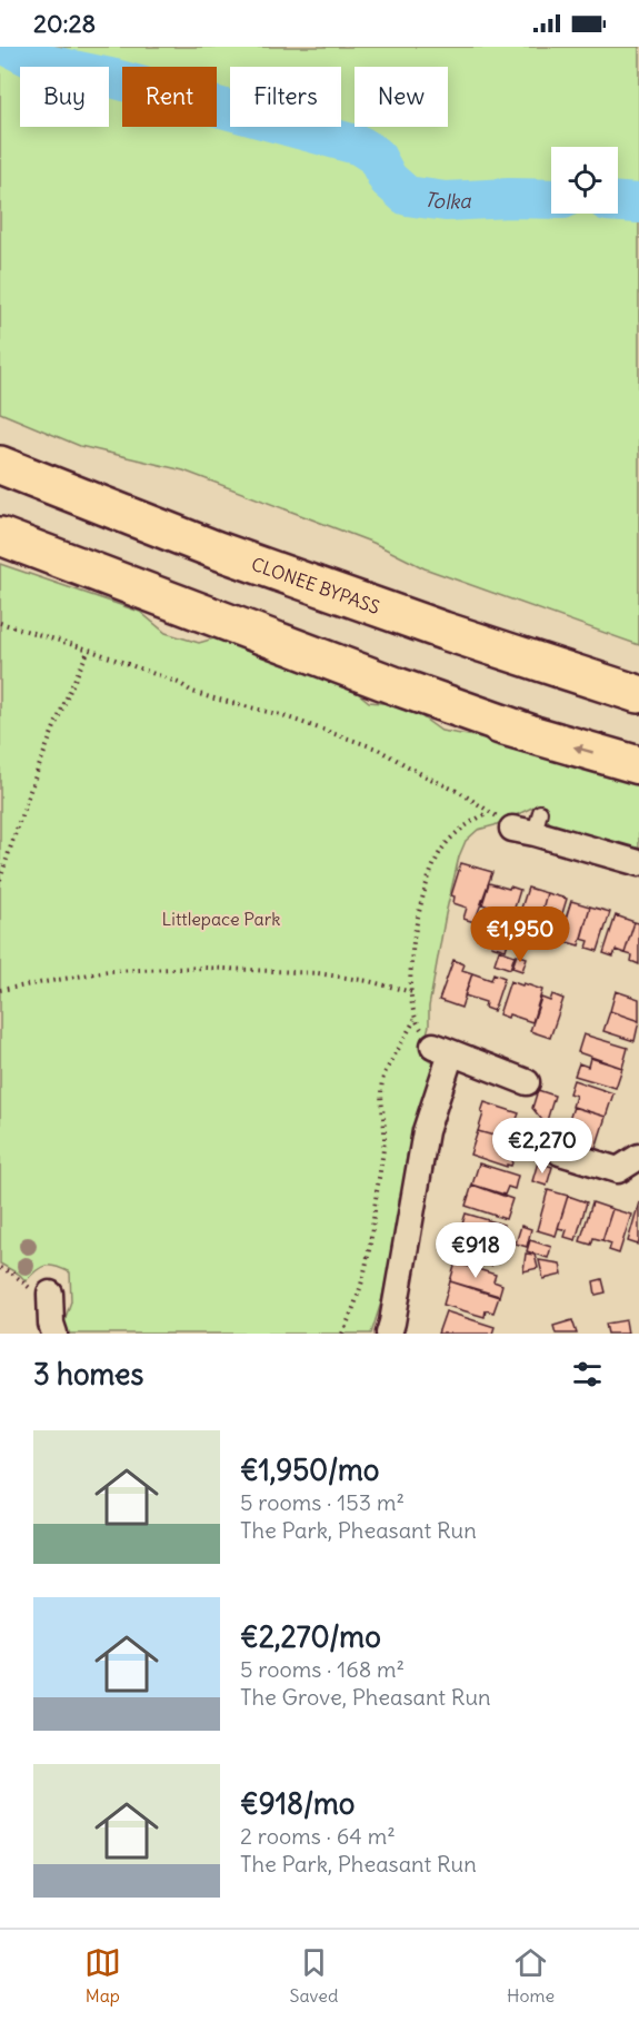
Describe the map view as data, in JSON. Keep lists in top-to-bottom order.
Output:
{
  "streets": {
    "highway": ["CLONEE BYPASS"]
  },
  "water": ["Tolka"],
  "parks": ["Littlepace Park"],
  "page": {
    "status": "20:28",
    "chip": [
      "Buy",
      "Rent",
      "Filters",
      "New"
    ],
    "price": ["€1,950", "€2,270", "€918"],
    "heading": "3 homes",
    "list": [
      {
        "name": "€1,950/mo",
        "note": "5 rooms · 153 m² · The Park, Pheasant Run"
      },
      {
        "name": "€2,270/mo",
        "note": "5 rooms · 168 m² · The Grove, Pheasant Run"
      },
      {
        "name": "€918/mo",
        "note": "2 rooms · 64 m² · The Park, Pheasant Run"
      }
    ],
    "tabs": ["Map", "Saved", "Home"]
  }
}
